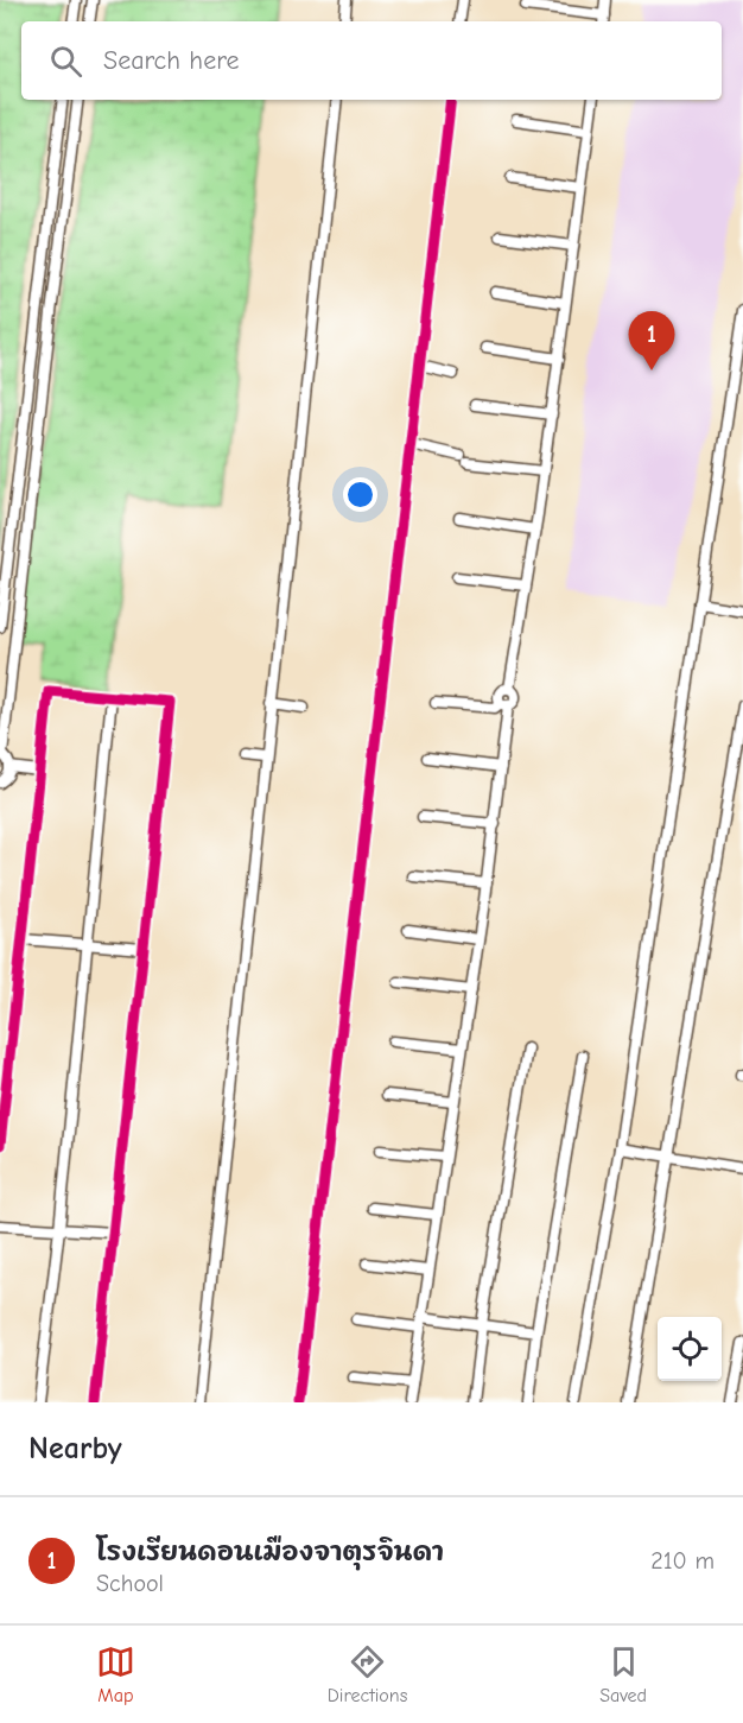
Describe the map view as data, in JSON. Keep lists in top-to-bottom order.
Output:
{
  "page": {
    "search": "Search here",
    "pins": "1",
    "heading": "Nearby",
    "list": [
      {
        "mark": "1",
        "name": "โรงเรียนดอนเมืองจาตุรจินดา",
        "note": "School",
        "value": "210 m"
      }
    ],
    "nav": ["Map", "Directions", "Saved"]
  }
}
